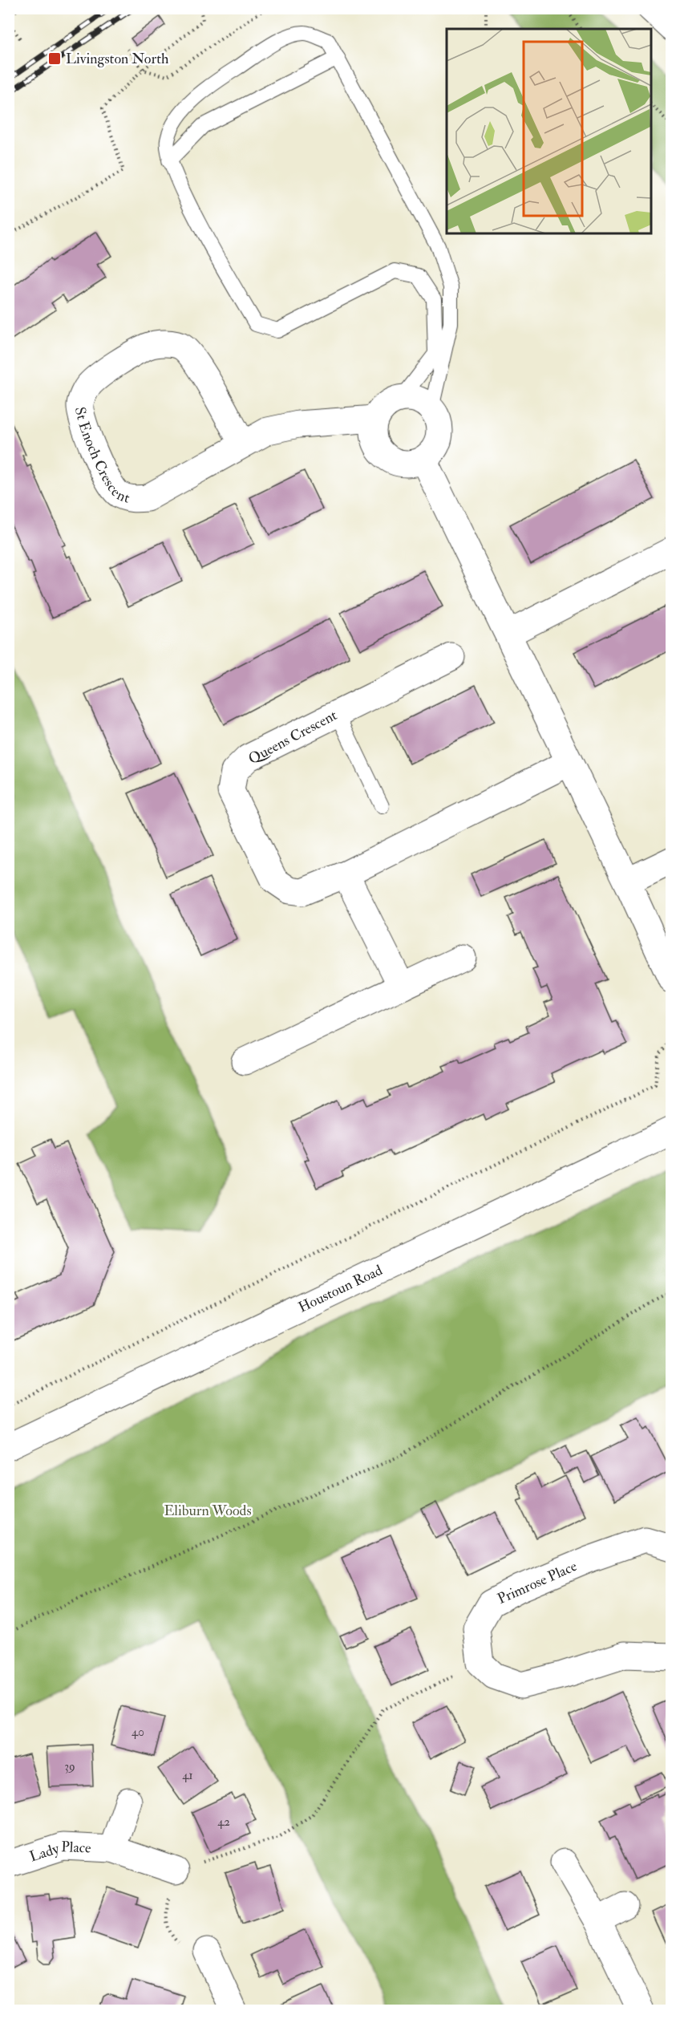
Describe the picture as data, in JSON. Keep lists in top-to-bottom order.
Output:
{
  "streets": {
    "street": [
      "St Enoch Crescent",
      "Queens Crescent",
      "Houstoun Road",
      "Primrose Place",
      "Lady Place"
    ]
  },
  "parks": ["Eliburn Woods"],
  "places": {
    "transit": ["Livingston North"]
  },
  "house_numbers": [
    "40",
    "39",
    "41",
    "42"
  ]
}
